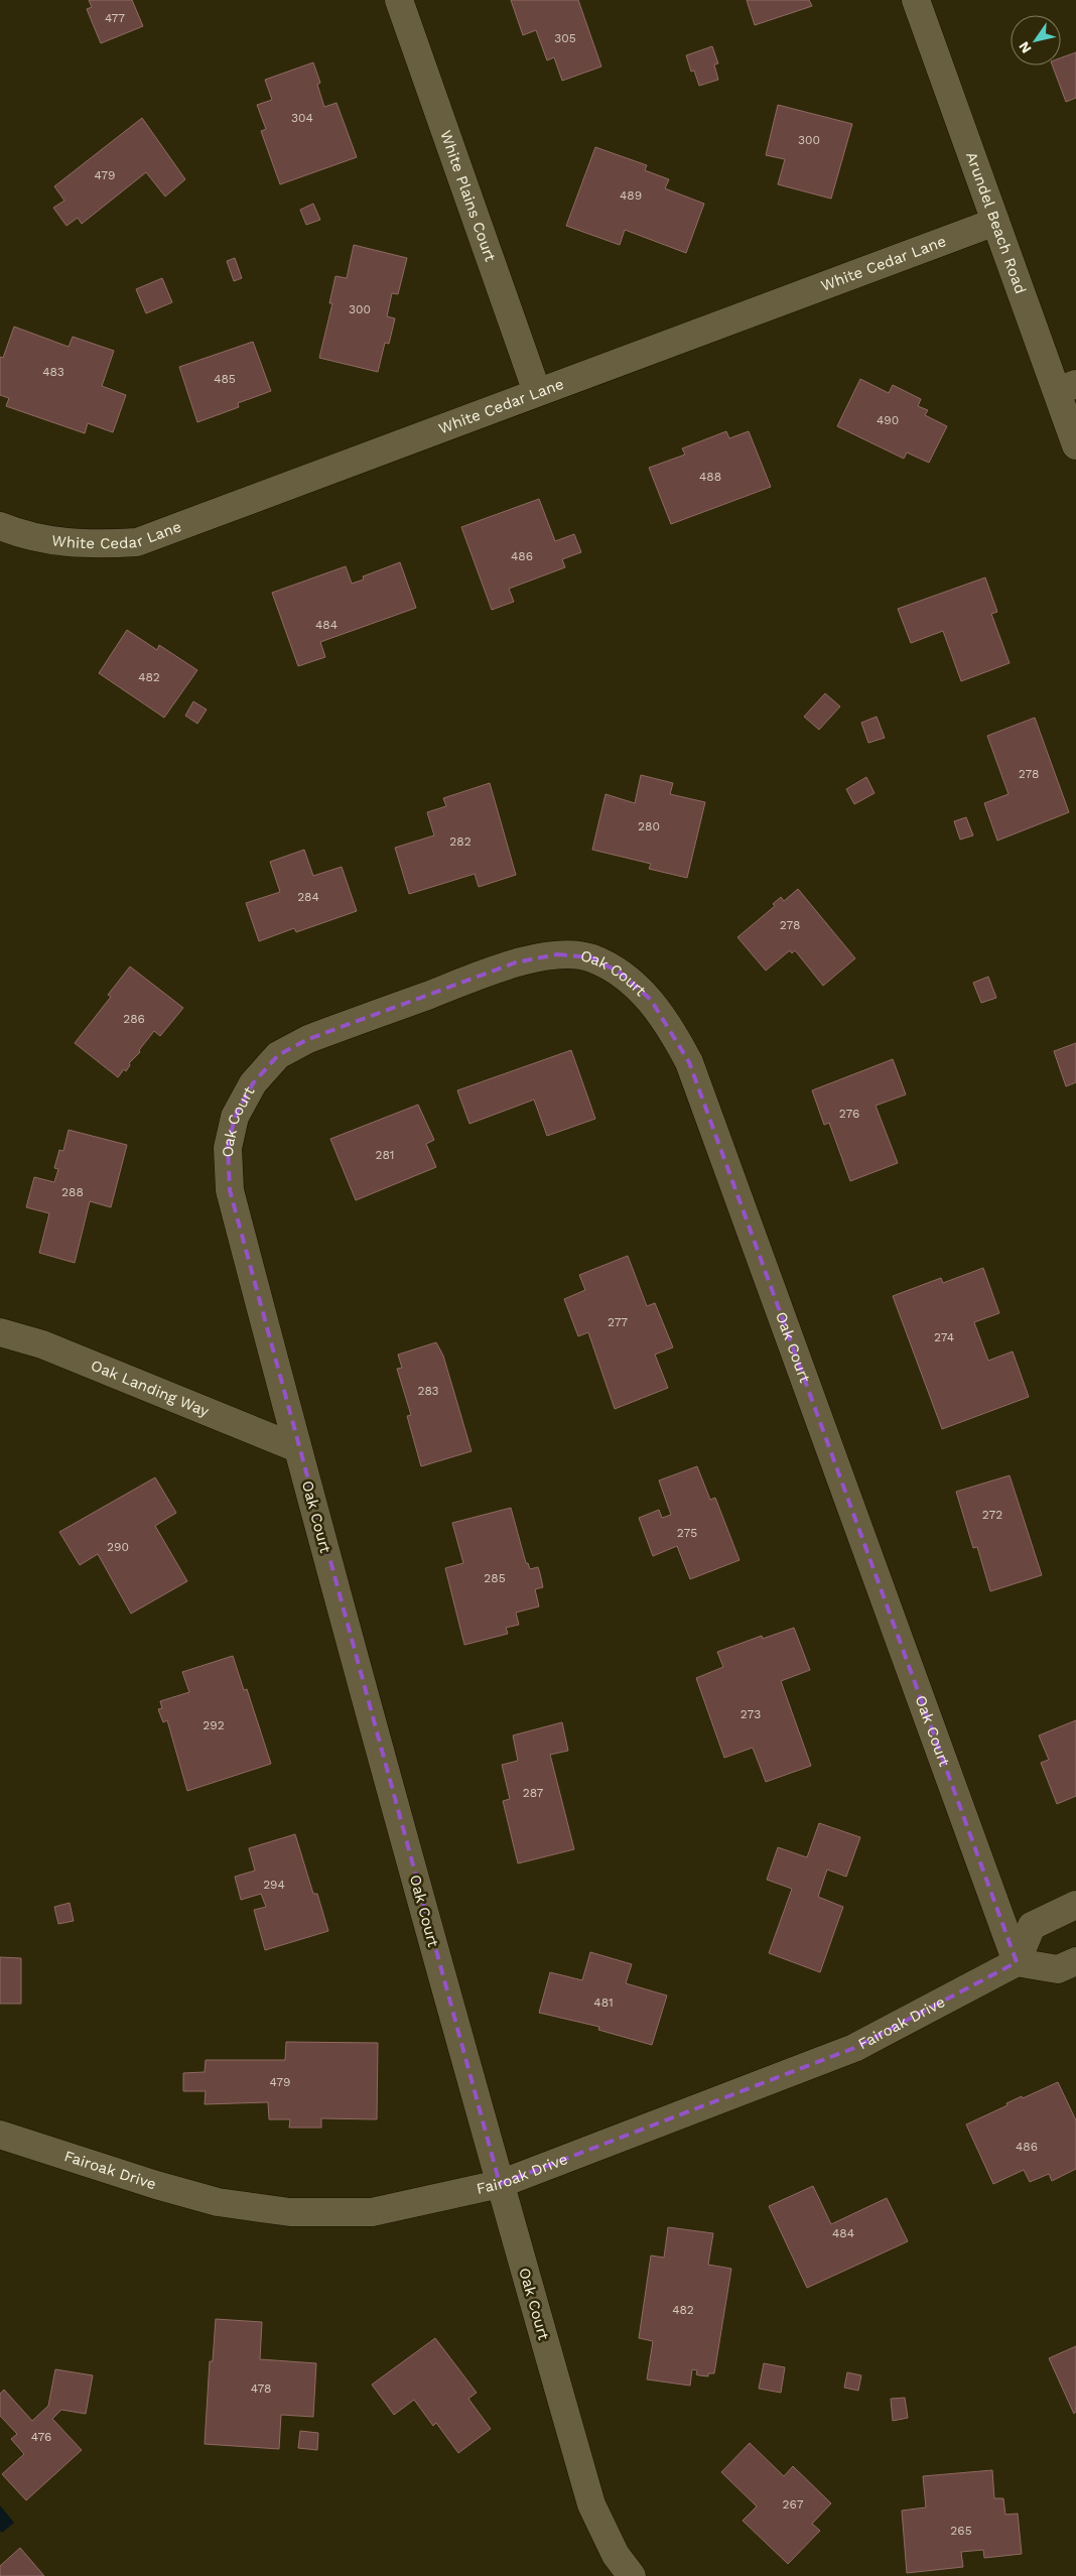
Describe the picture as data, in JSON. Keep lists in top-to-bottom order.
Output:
{
  "streets": {
    "street": [
      "White Plains Court",
      "Arundel Beach Road",
      "White Cedar Lane",
      "Oak Court",
      "Oak Landing Way",
      "Fairoak Drive"
    ]
  },
  "crossings": [
    ["White Plains Court", "White Cedar Lane"],
    ["Arundel Beach Road", "White Cedar Lane"],
    ["Oak Court", "Oak Landing Way"],
    ["Oak Court", "Fairoak Drive"]
  ],
  "house_numbers": [
    "477",
    "305",
    "304",
    "300",
    "479",
    "489",
    "300",
    "483",
    "485",
    "490",
    "488",
    "486",
    "484",
    "482",
    "278",
    "280",
    "282",
    "284",
    "278",
    "286",
    "276",
    "281",
    "288",
    "277",
    "274",
    "283",
    "272",
    "275",
    "290",
    "285",
    "273",
    "292",
    "287",
    "294",
    "481",
    "479",
    "486",
    "484",
    "482",
    "478",
    "476",
    "267",
    "265"
  ],
  "north": "bottom left"
}
